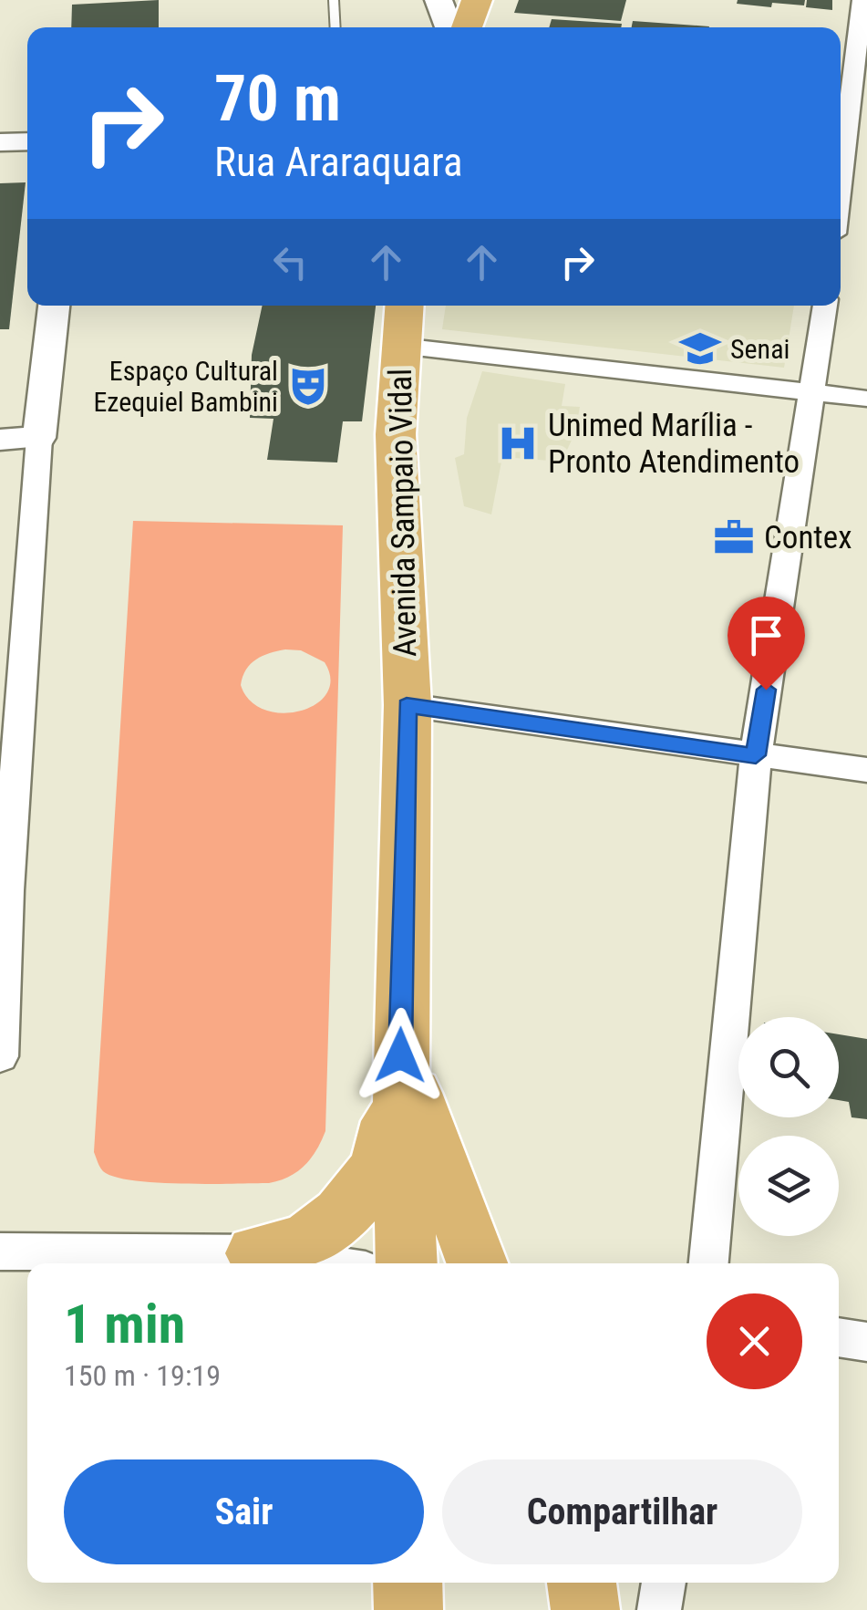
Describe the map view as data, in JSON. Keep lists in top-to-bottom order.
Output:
{
  "streets": {
    "main road": ["Avenida Sampaio Vidal"]
  },
  "places": {
    "school or university": ["Senai"],
    "theatre": ["Espaço Cultural Ezequiel Bambini"],
    "hospital": ["Unimed Marília - Pronto Atendimento"],
    "office": ["Contex"]
  },
  "page": {
    "turn": ["70 m", "Rua Araraquara"],
    "heading": ["1 min", "150 m · 19:19"],
    "buttons": ["Sair", "Compartilhar"]
  }
}
